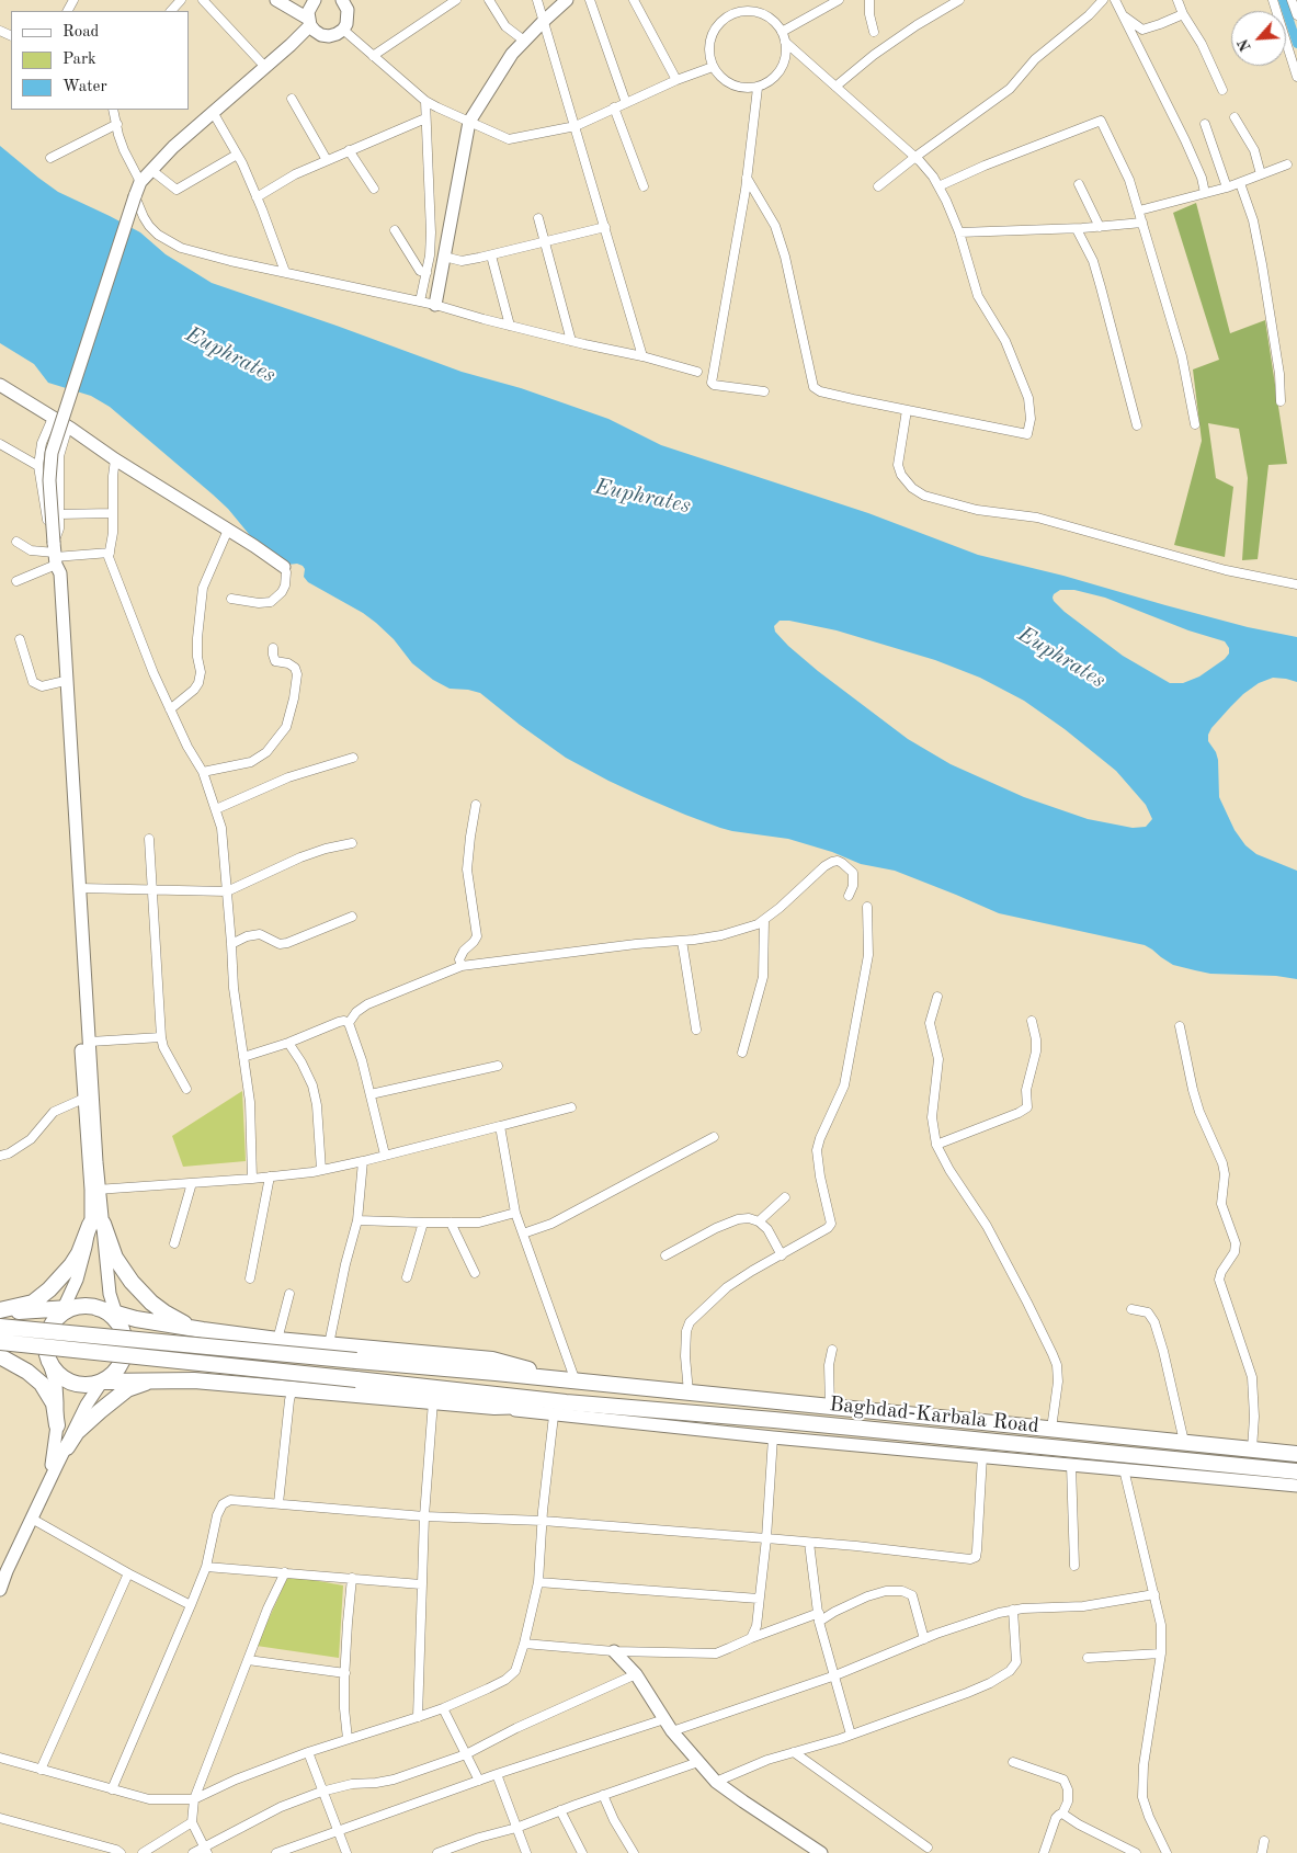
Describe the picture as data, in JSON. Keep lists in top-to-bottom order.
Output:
{
  "streets": {
    "highway": ["Baghdad-Karbala Road"]
  },
  "water": ["Euphrates"],
  "legend": ["Road", "Park", "Water"],
  "north": "bottom left"
}
